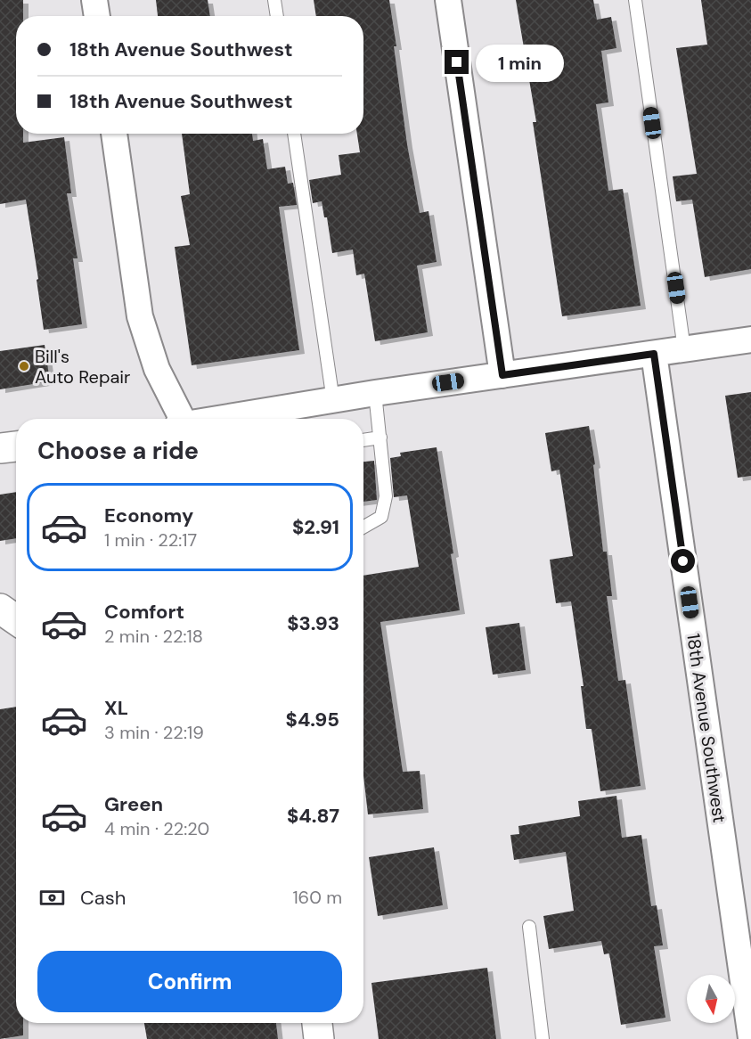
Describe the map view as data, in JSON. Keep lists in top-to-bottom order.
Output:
{
  "streets": {
    "street": ["18th Avenue Southwest"]
  },
  "places": ["Bill's Auto Repair"],
  "north": "bottom",
  "page": {
    "banner": ["18th Avenue Southwest", "18th Avenue Southwest"],
    "bubble": "1 min",
    "heading": "Choose a ride",
    "list": [
      {
        "name": "Economy",
        "note": "1 min · 22:17",
        "value": "$2.91"
      },
      {
        "name": "Comfort",
        "note": "2 min · 22:18",
        "value": "$3.93"
      },
      {
        "name": "XL",
        "note": "3 min · 22:19",
        "value": "$4.95"
      },
      {
        "name": "Green",
        "note": "4 min · 22:20",
        "value": "$4.87"
      }
    ],
    "pay": ["Cash", "160 m"],
    "buttons": "Confirm"
  }
}
